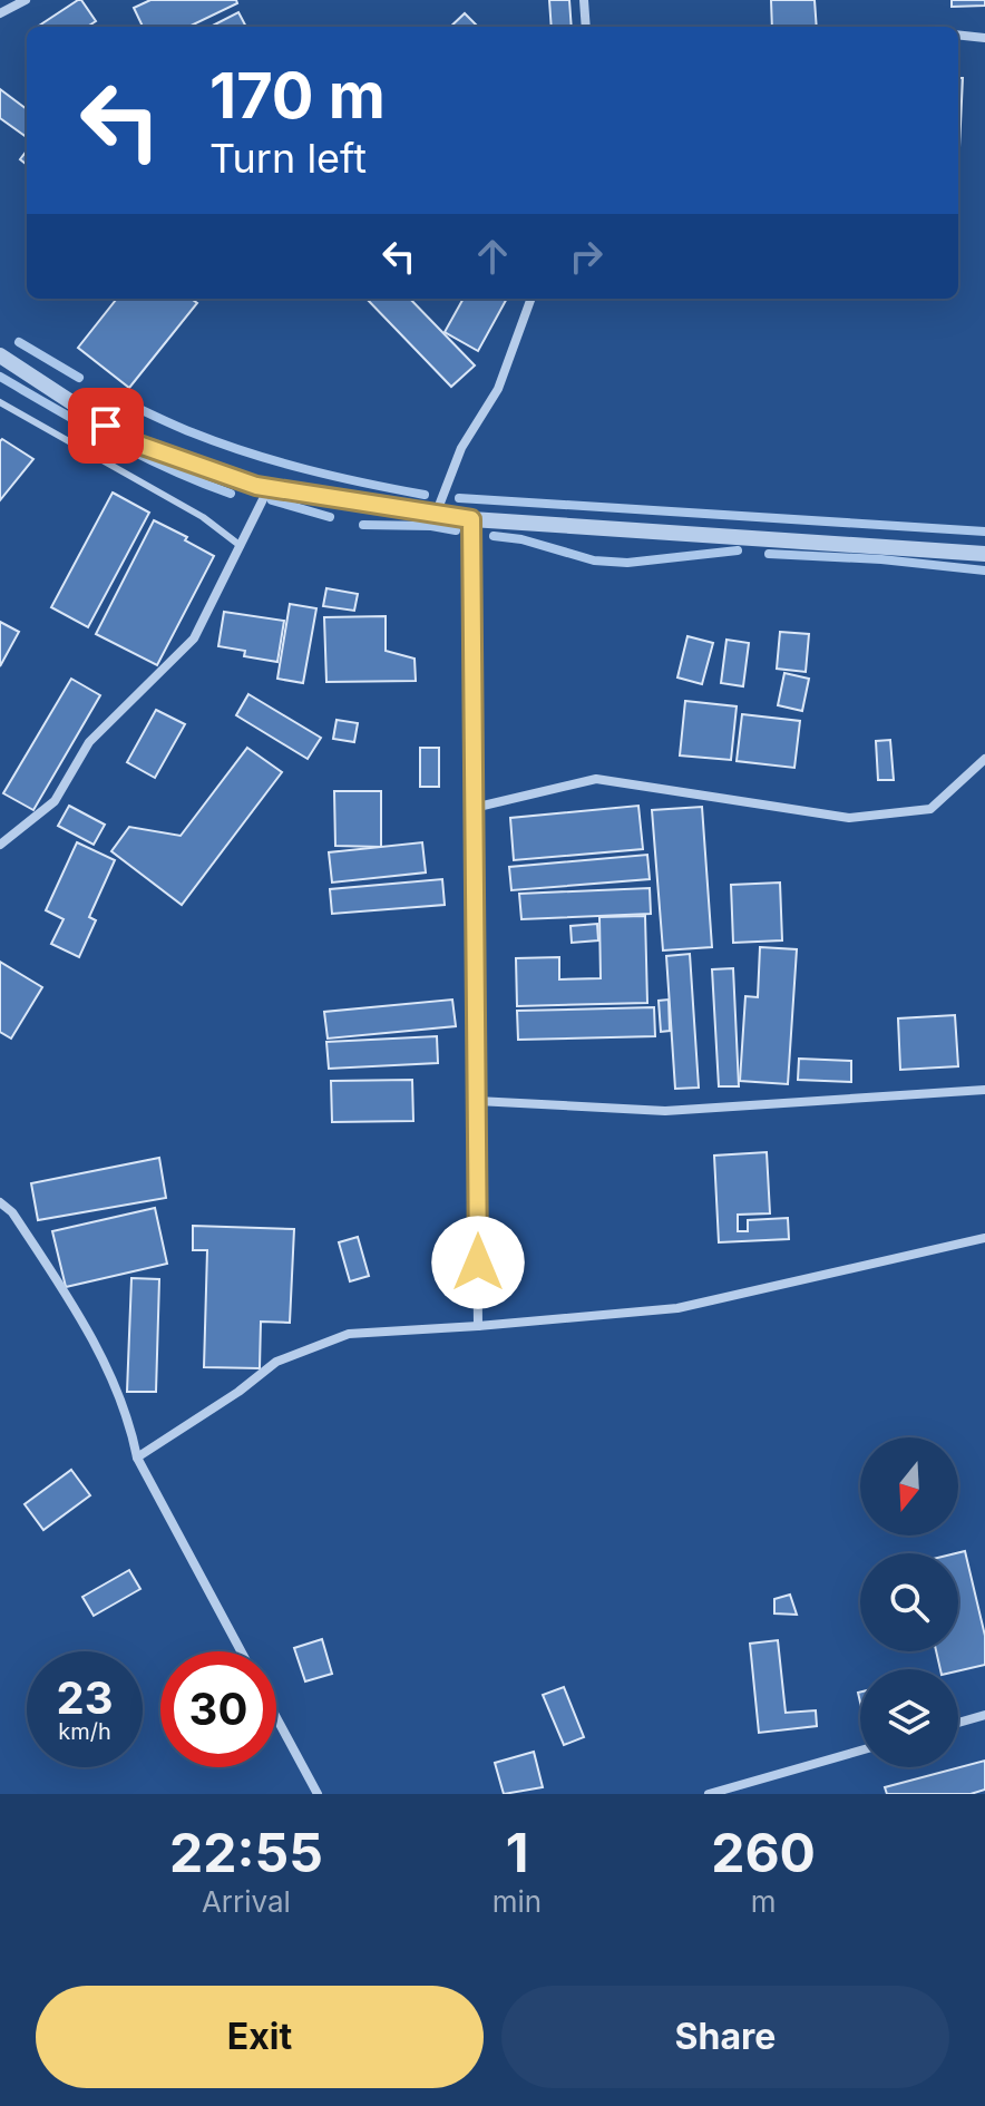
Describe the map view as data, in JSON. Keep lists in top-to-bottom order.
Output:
{
  "north": "bottom",
  "page": {
    "turn": ["170 m", "Turn left"],
    "speed": "23 km/h",
    "limit": "30",
    "eta": [
      "22:55",
      "Arrival",
      "1",
      "min",
      "260",
      "m"
    ],
    "buttons": ["Exit", "Share"]
  }
}
